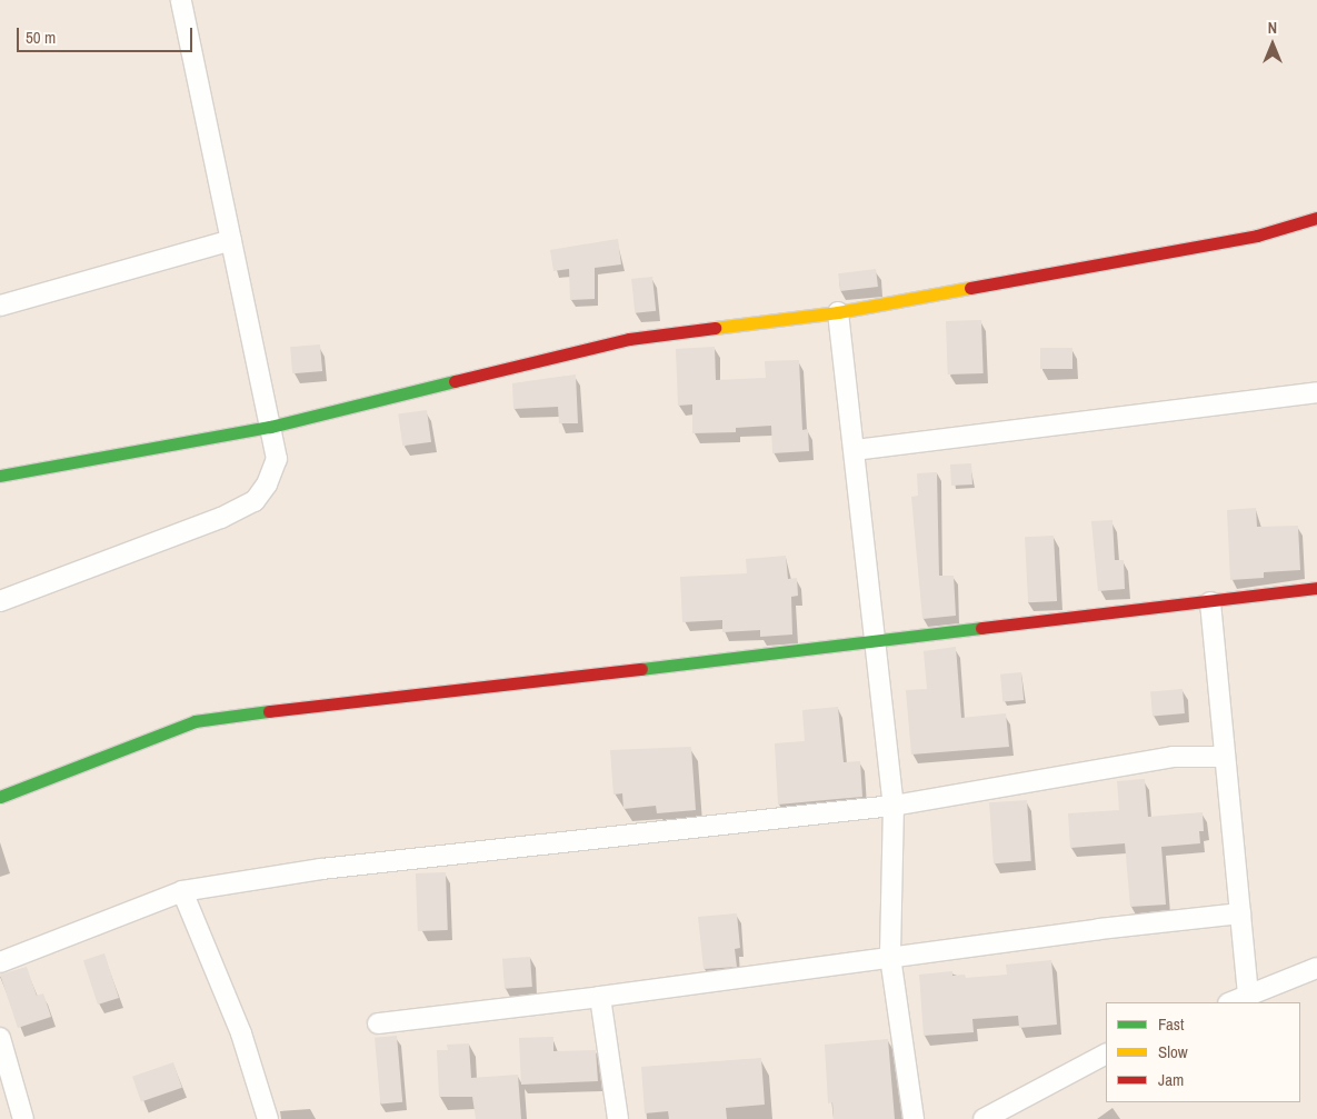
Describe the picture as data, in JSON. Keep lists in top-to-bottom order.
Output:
{
  "legend": ["Fast", "Slow", "Jam"],
  "scale_bar": "50 m",
  "north": "top"
}
